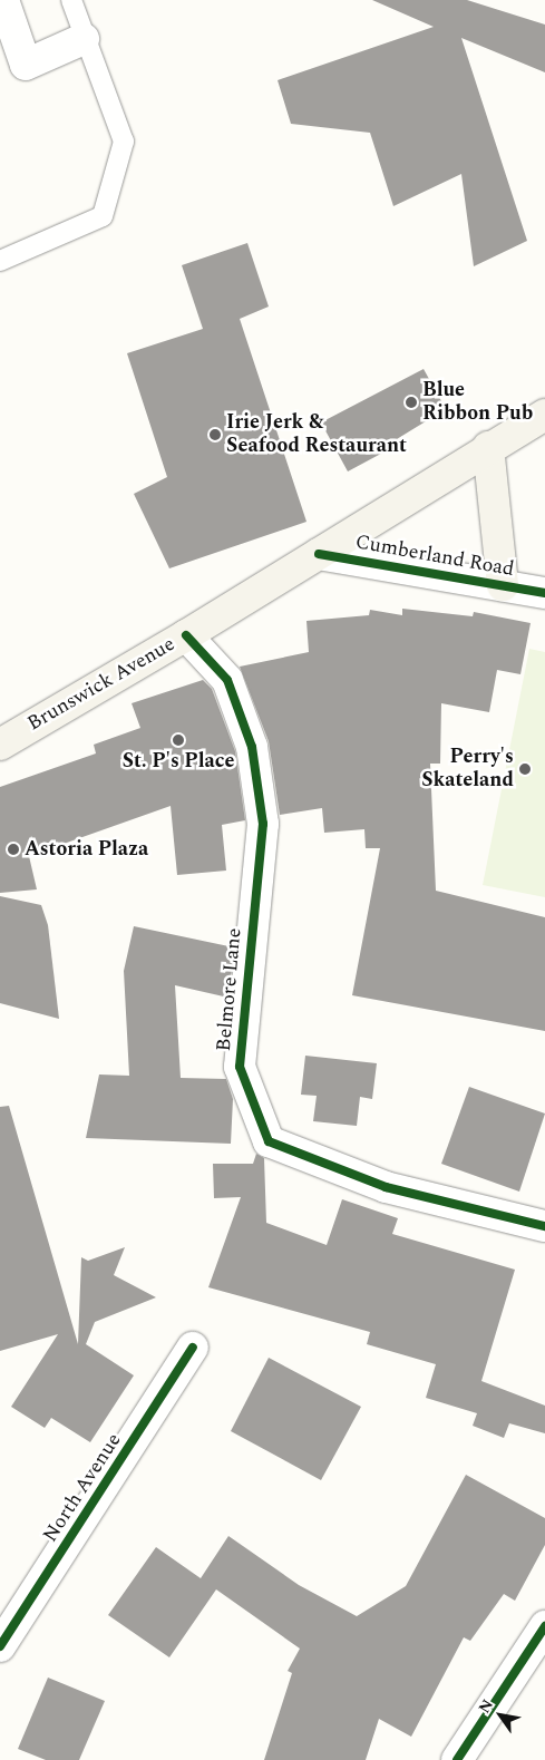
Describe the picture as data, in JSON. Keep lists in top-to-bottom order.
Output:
{
  "streets": {
    "main road": ["Brunswick Avenue"],
    "street": ["Cumberland Road", "Belmore Lane", "North Avenue"]
  },
  "crossings": [
    ["Cumberland Road", "Brunswick Avenue"],
    ["Brunswick Avenue", "Belmore Lane"]
  ],
  "places": [
    "Blue Ribbon Pub",
    "Irie Jerk & Seafood Restaurant",
    "St. P's Place",
    "Perry's Skateland",
    "Astoria Plaza"
  ],
  "north": "top left"
}
